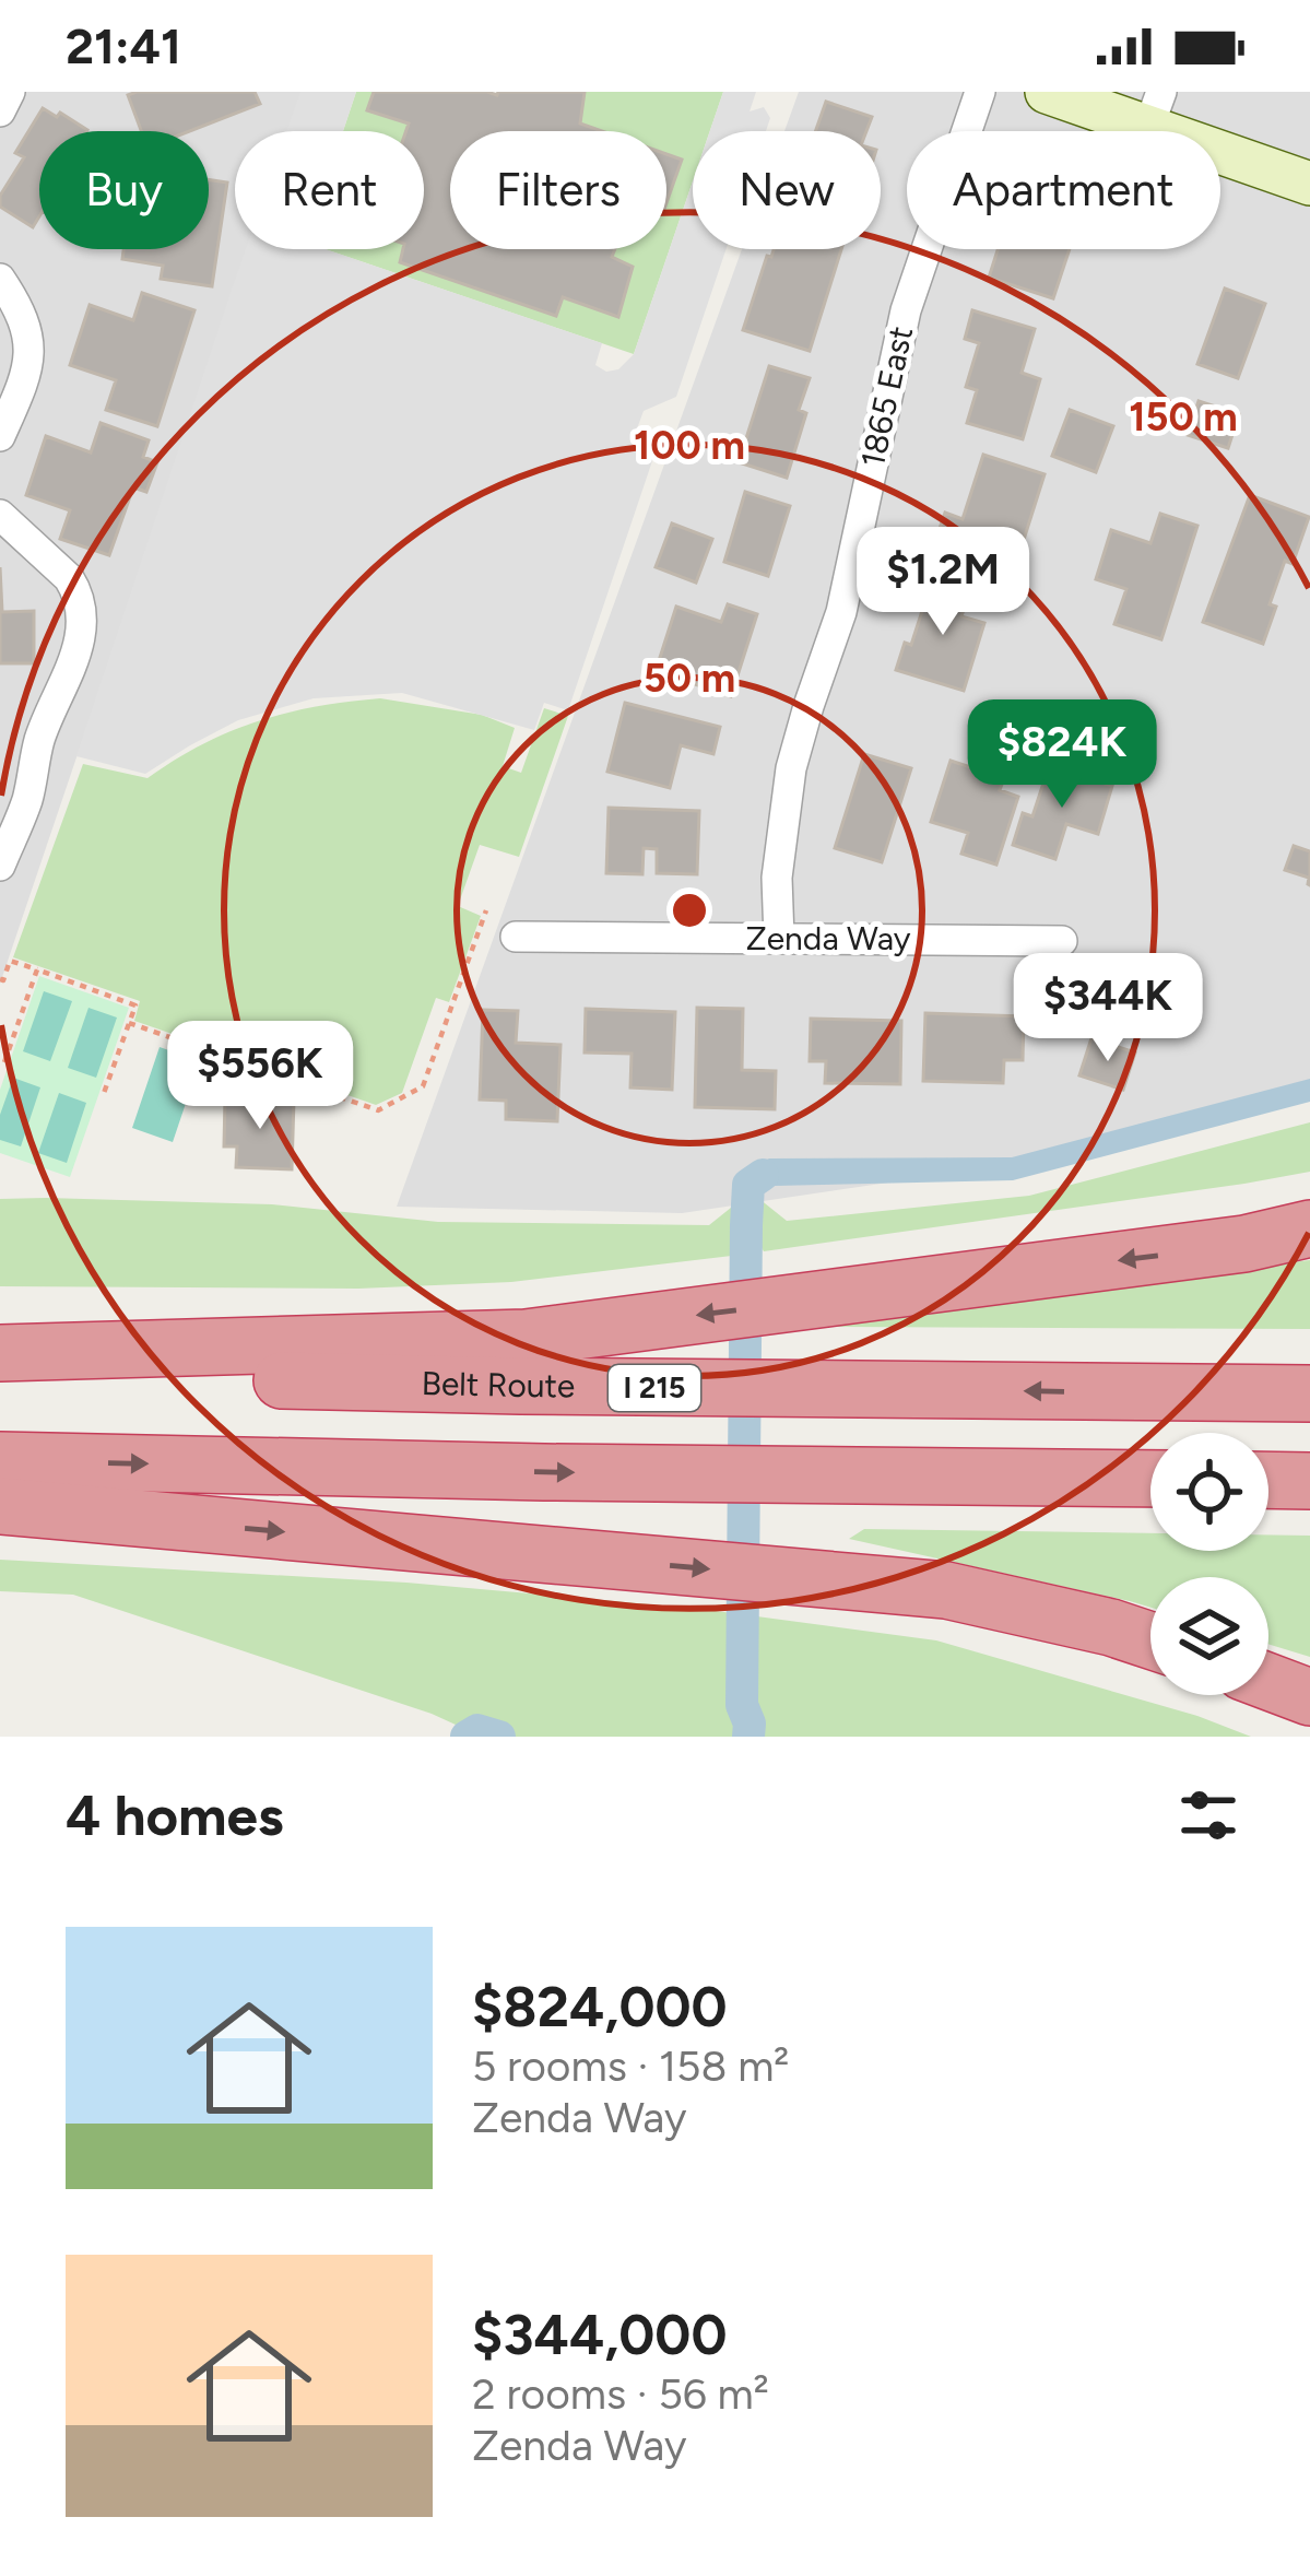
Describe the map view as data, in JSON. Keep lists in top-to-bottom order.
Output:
{
  "streets": {
    "highway": ["Belt Route", "I 215"],
    "street": ["1865 East", "Zenda Way"]
  },
  "crossings": [
    ["1865 East", "Zenda Way"]
  ],
  "page": {
    "status": "21:41",
    "chip": [
      "Buy",
      "Rent",
      "Filters",
      "New",
      "Apartment"
    ],
    "price": [
      "$1.2M",
      "$824K",
      "$344K",
      "$556K"
    ],
    "heading": "4 homes",
    "list": [
      {
        "name": "$824,000",
        "note": "5 rooms · 158 m² · Zenda Way"
      },
      {
        "name": "$344,000",
        "note": "2 rooms · 56 m² · Zenda Way"
      }
    ]
  },
  "rings": ["150 m", "100 m", "50 m"]
}
